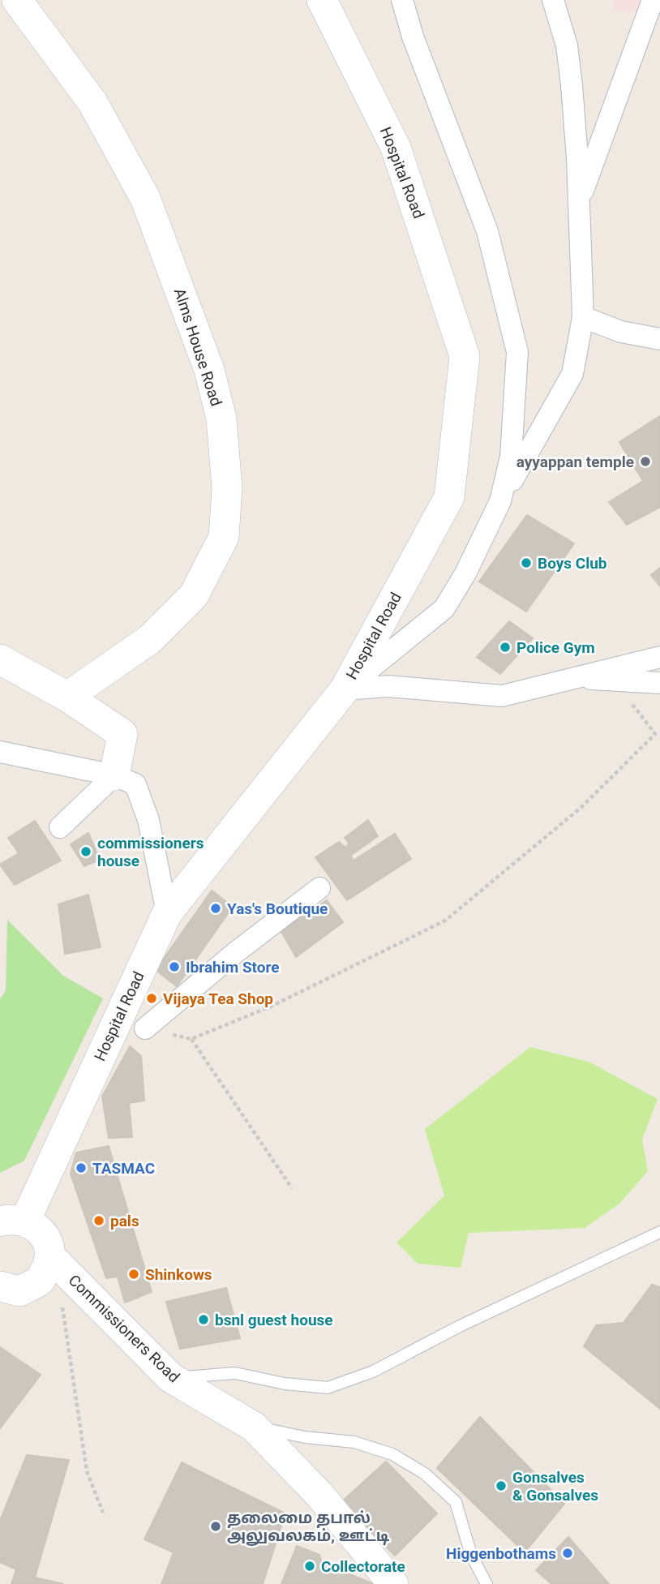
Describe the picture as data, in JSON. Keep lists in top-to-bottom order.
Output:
{
  "streets": {
    "street": ["Hospital Road", "Alms House Road", "Commissioners Road"]
  },
  "places": [
    "ayyappan temple",
    "Boys Club",
    "Police Gym",
    "commissioners house",
    "Yas's Boutique",
    "Ibrahim Store",
    "Vijaya Tea Shop",
    "TASMAC",
    "pals",
    "Shinkows",
    "bsnl guest house",
    "Gonsalves & Gonsalves",
    "தலைமை தபால் அலுவலகம், ஊட்டி",
    "Higgenbothams",
    "Collectorate"
  ]
}
